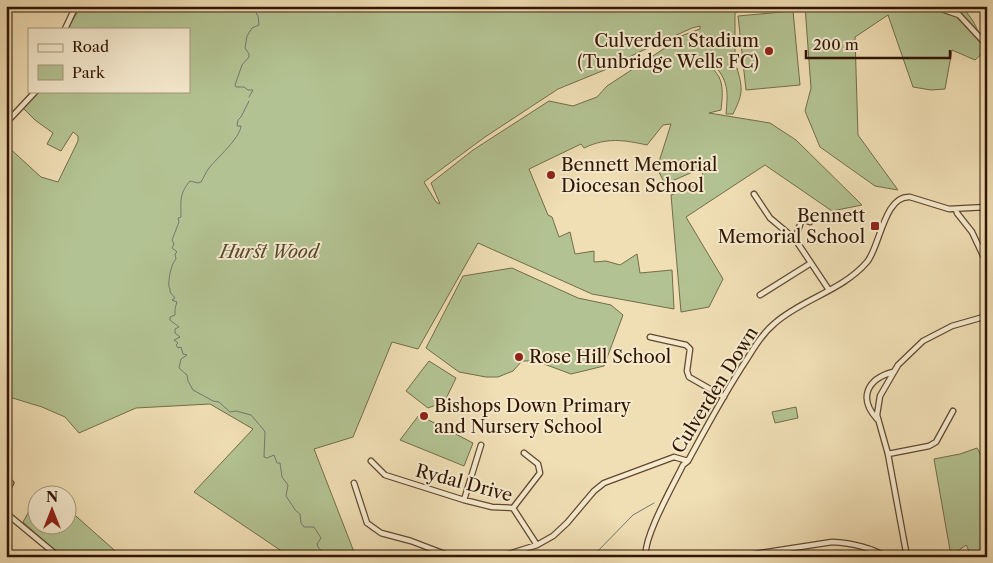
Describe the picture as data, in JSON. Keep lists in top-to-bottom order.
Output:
{
  "streets": {
    "street": ["Culverden Down", "Rydal Drive"]
  },
  "parks": ["Hurst Wood"],
  "places": {
    "other": [
      "Culverden Stadium (Tunbridge Wells FC)",
      "Bennett Memorial Diocesan School",
      "Rose Hill School",
      "Bishops Down Primary and Nursery School"
    ],
    "transit": ["Bennett Memorial School"]
  },
  "legend": ["Road", "Park"],
  "scale_bar": "200 m",
  "north": "top"
}
